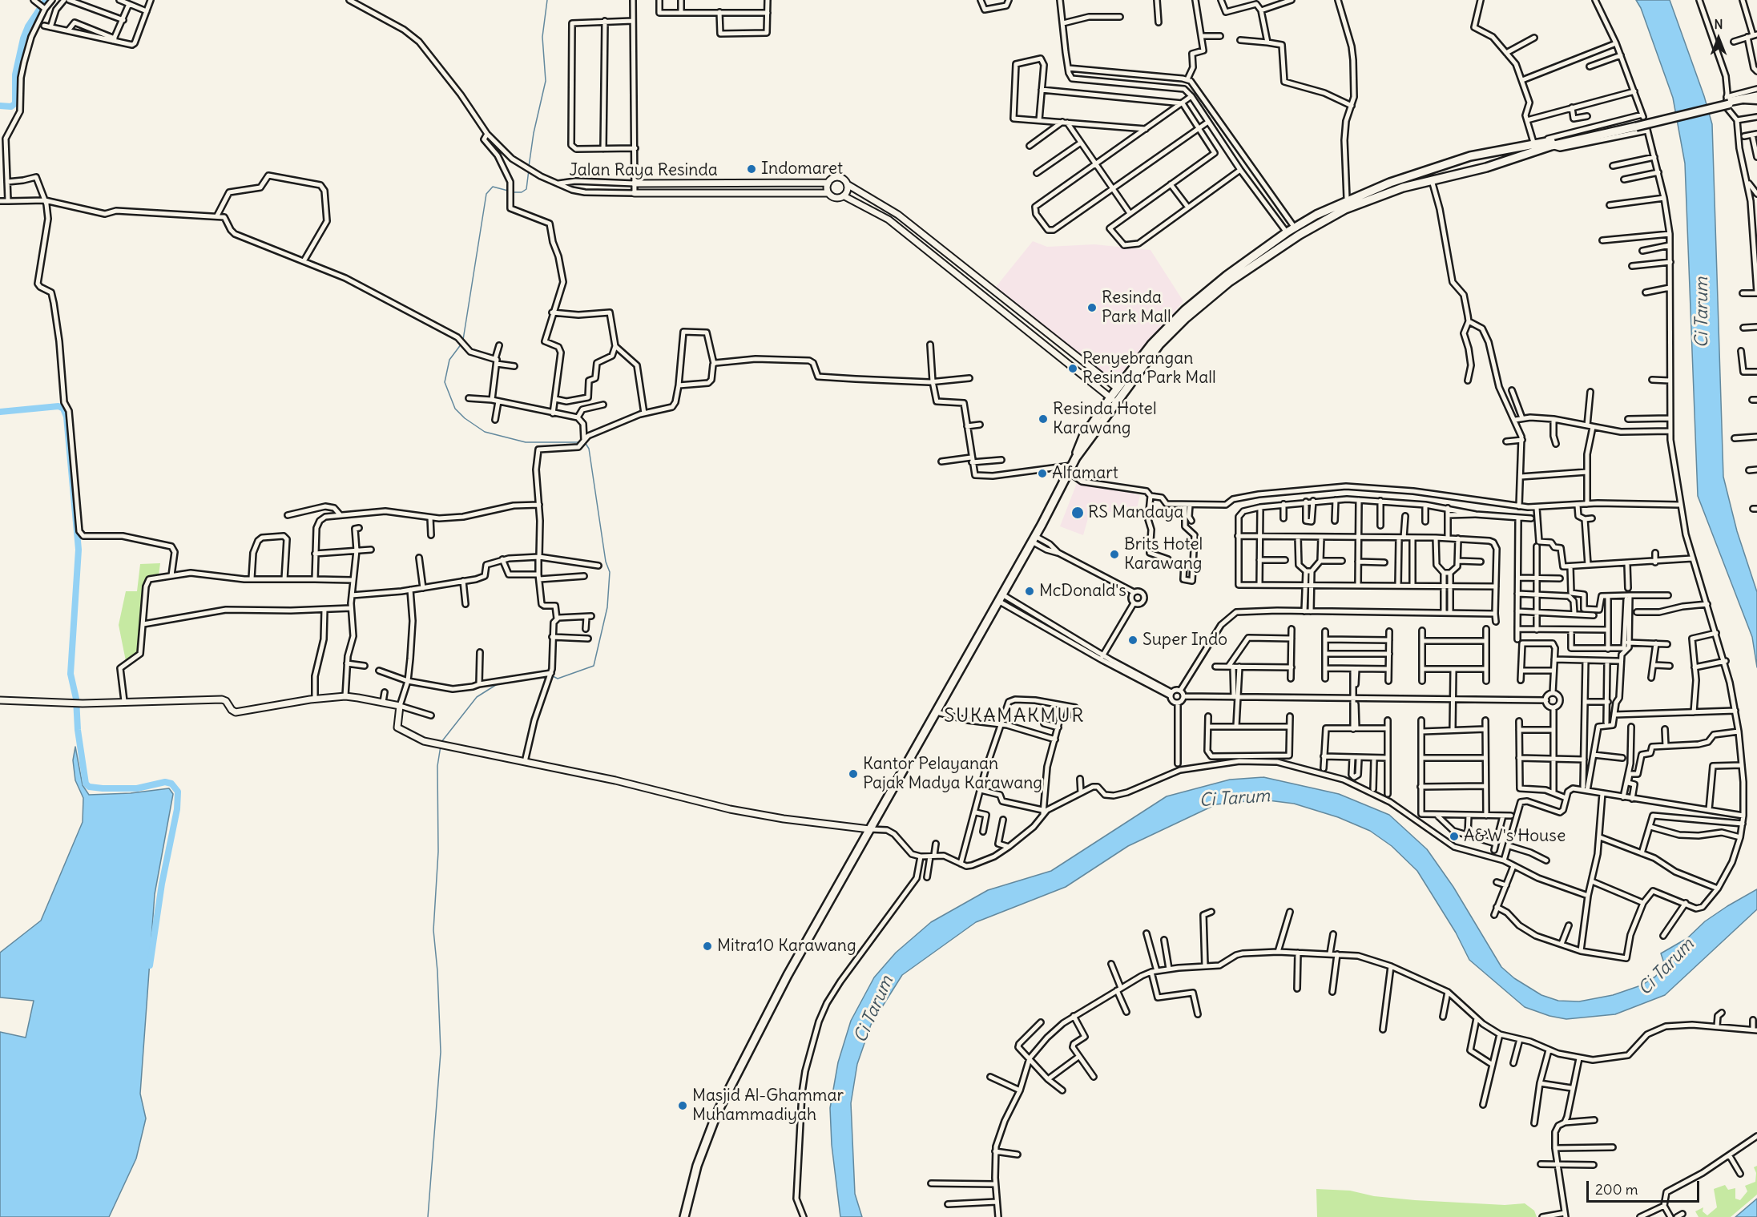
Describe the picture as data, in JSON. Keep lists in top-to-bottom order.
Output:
{
  "streets": {
    "street": ["Jalan Raya Resinda"]
  },
  "districts": ["SUKAMAKMUR"],
  "water": ["Ci Tarum"],
  "places": [
    "Indomaret",
    "Resinda Park Mall",
    "Penyebrangan Resinda Park Mall",
    "Resinda Hotel Karawang",
    "Alfamart",
    "RS Mandaya",
    "Brits Hotel Karawang",
    "McDonald's",
    "Super Indo",
    "Kantor Pelayanan Pajak Madya Karawang",
    "A&W's House",
    "Mitra10 Karawang",
    "Masjid Al-Ghammar Muhammadiyah"
  ],
  "scale_bar": "200 m",
  "north": "top"
}
